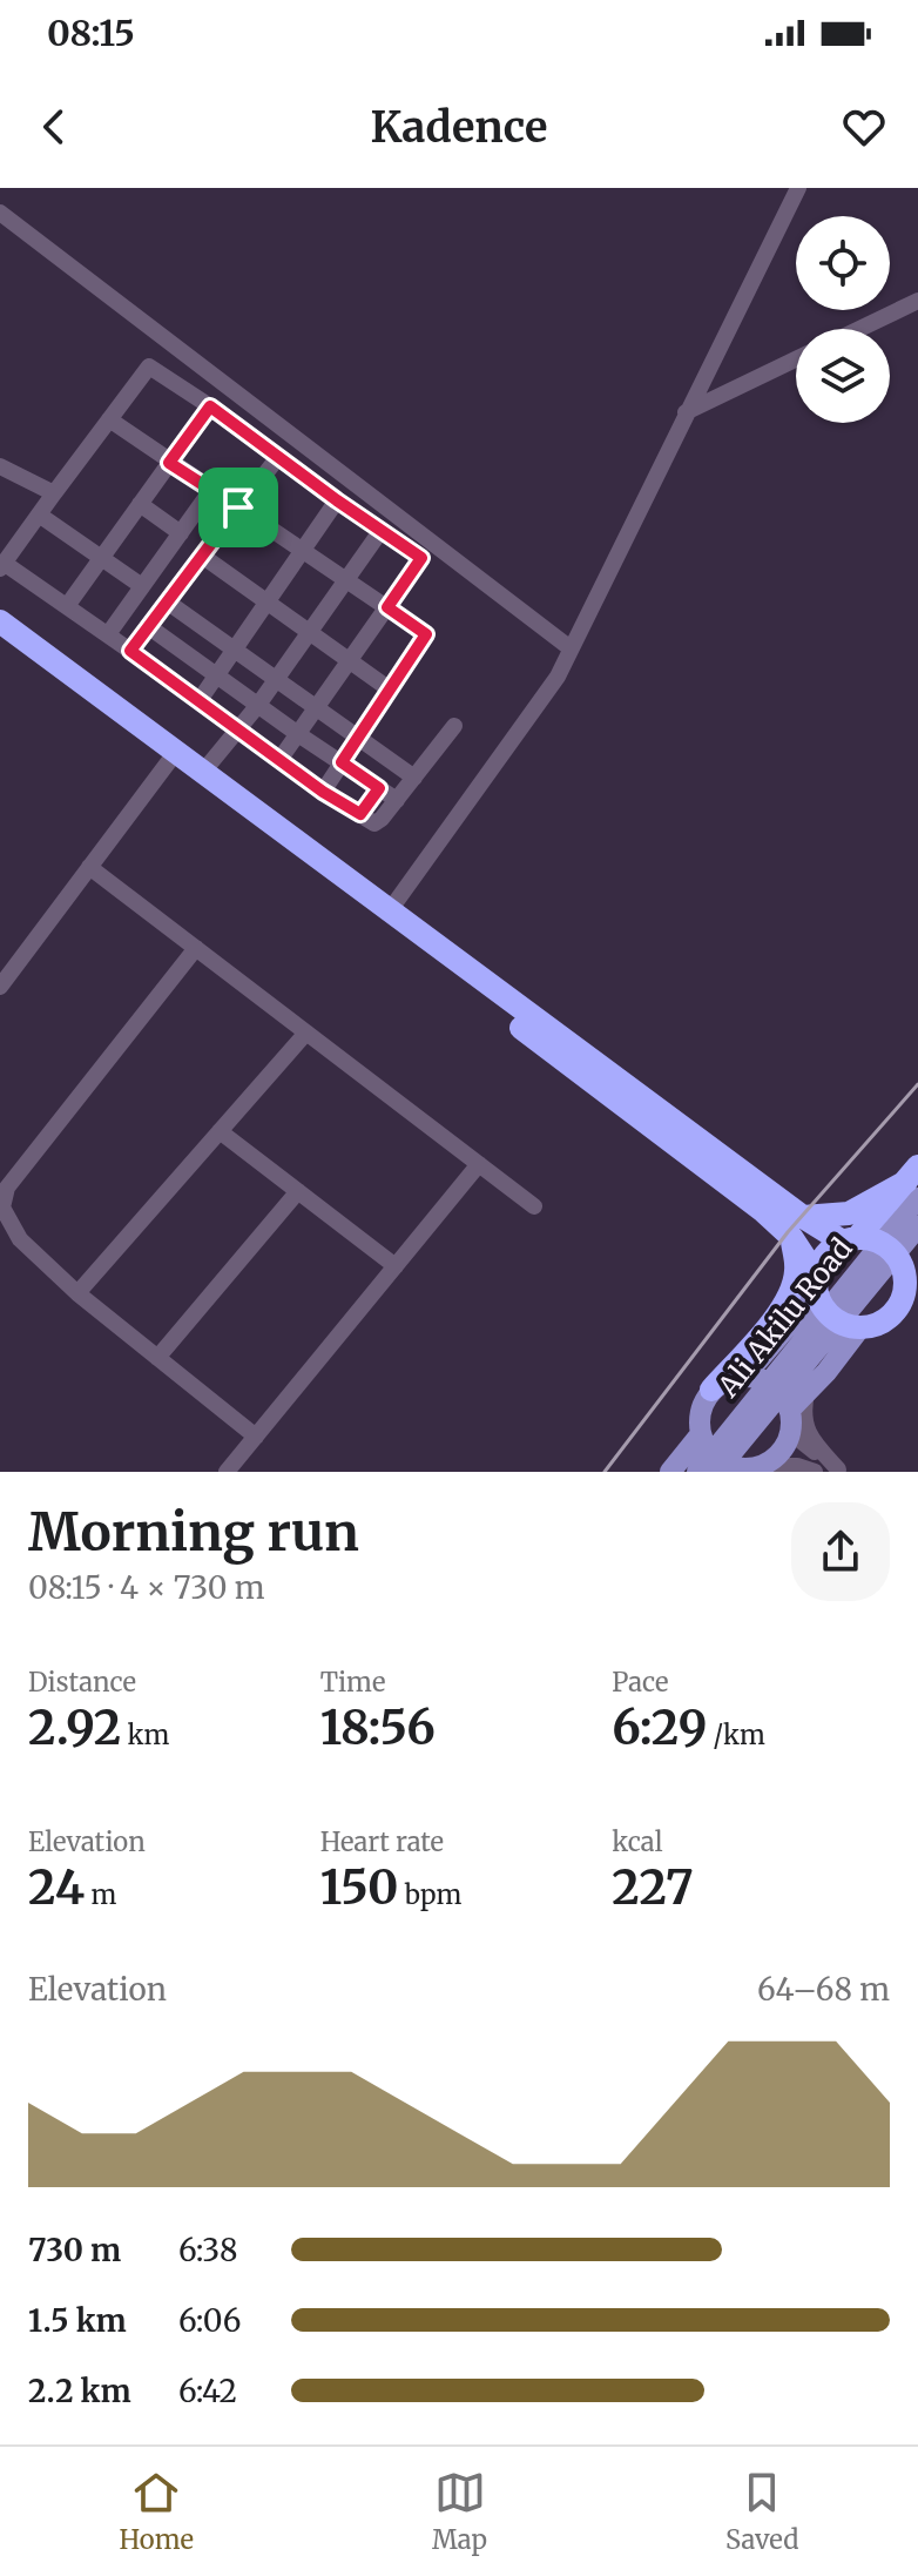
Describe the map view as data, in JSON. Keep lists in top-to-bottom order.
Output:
{
  "streets": {
    "main road": ["Ali Akilu Road"]
  },
  "page": {
    "status": "08:15",
    "header": "Kadence",
    "heading": ["Morning run", "08:15 · 4 × 730 m"],
    "stats": [
      ["Distance", "2.92 km"],
      ["Time", "18:56"],
      ["Pace", "6:29 /km"],
      ["Elevation", "24 m"],
      ["Heart rate", "150 bpm"],
      ["kcal", "227"]
    ],
    "chart": ["Elevation", "64–68 m"],
    "list": [
      {
        "name": "730 m",
        "note": "6:38"
      },
      {
        "name": "1.5 km",
        "note": "6:06"
      },
      {
        "name": "2.2 km",
        "note": "6:42"
      }
    ],
    "tabs": ["Home", "Map", "Saved"]
  }
}
